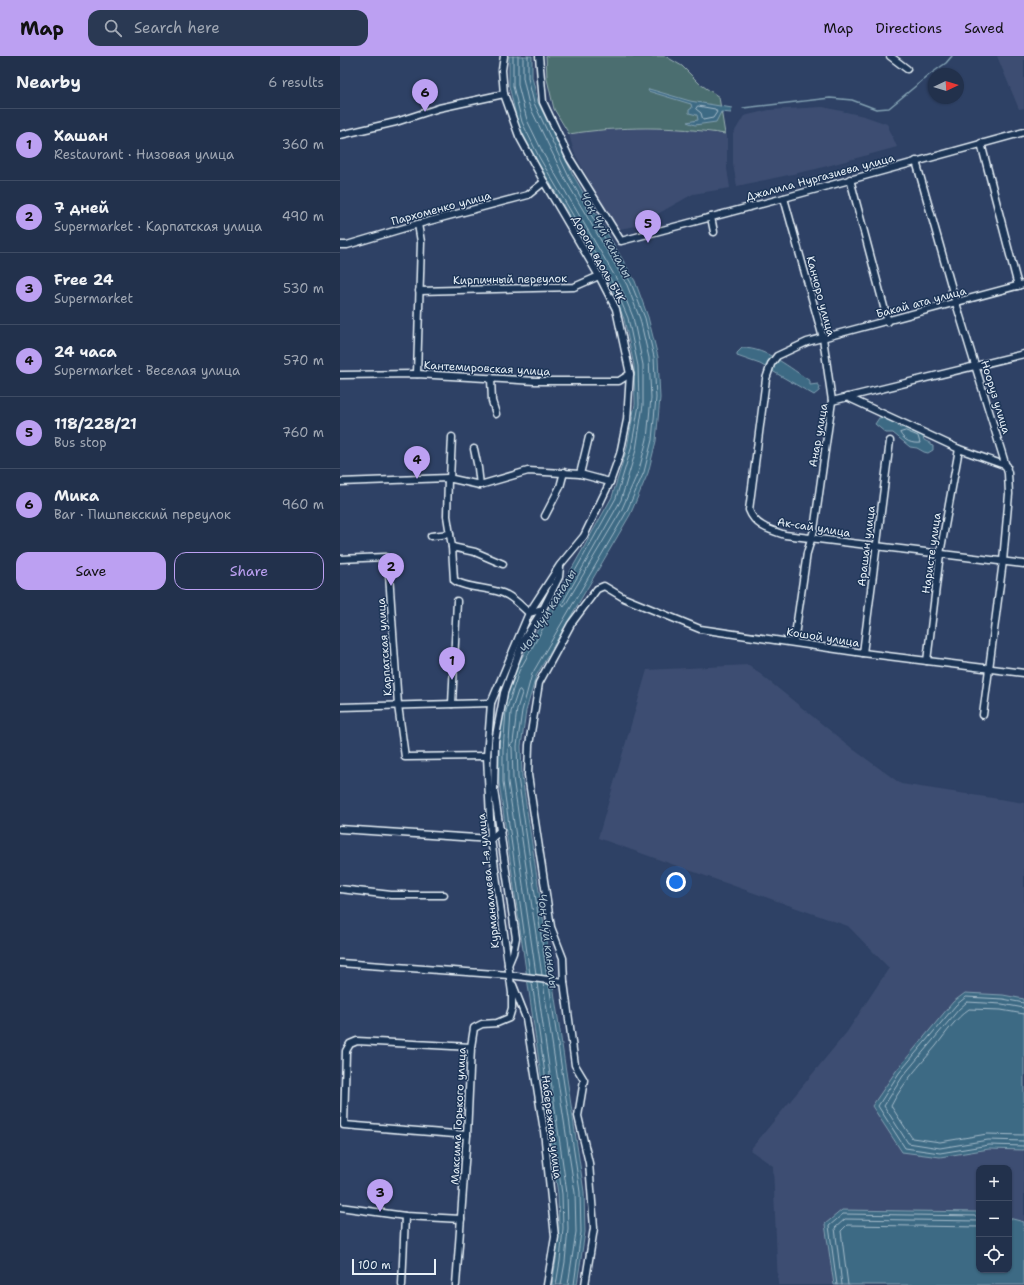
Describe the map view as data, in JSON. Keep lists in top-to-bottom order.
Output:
{
  "streets": {
    "street": [
      "Джалила Нургазиева улица",
      "Пархоменко улица",
      "Дорога вдоль БЧК",
      "Кирпичный переулок",
      "Канчоро улица",
      "Бакай ата улица",
      "Кантемировская улица",
      "Нооруз улица",
      "Анар улица",
      "Ак-сай улица",
      "Арашан улица",
      "Наристе улица",
      "Кошой улица",
      "Карпатская улица",
      "Курманалиева 1-я улица",
      "Максима Горького улица",
      "Набережная улица"
    ]
  },
  "crossings": [
    ["Джалила Нургазиева улица", "Канчоро улица"],
    ["Джалила Нургазиева улица", "Нооруз улица"],
    ["Пархоменко улица", "Дорога вдоль БЧК"],
    ["Дорога вдоль БЧК", "Кирпичный переулок"],
    ["Дорога вдоль БЧК", "Кантемировская улица"],
    ["Дорога вдоль БЧК", "Курманалиева 1-я улица"],
    ["Канчоро улица", "Бакай ата улица"],
    ["Канчоро улица", "Анар улица"],
    ["Канчоро улица", "Ак-сай улица"],
    ["Бакай ата улица", "Нооруз улица"],
    ["Бакай ата улица", "Ак-сай улица"],
    ["Нооруз улица", "Анар улица"],
    ["Нооруз улица", "Ак-сай улица"],
    ["Нооруз улица", "Кошой улица"],
    ["Анар улица", "Ак-сай улица"],
    ["Анар улица", "Кошой улица"],
    ["Ак-сай улица", "Арашан улица"],
    ["Ак-сай улица", "Наристе улица"],
    ["Арашан улица", "Кошой улица"],
    ["Наристе улица", "Кошой улица"],
    ["Карпатская улица", "Курманалиева 1-я улица"],
    ["Курманалиева 1-я улица", "Максима Горького улица"],
    ["Курманалиева 1-я улица", "Набережная улица"],
    ["Максима Горького улица", "Набережная улица"]
  ],
  "water": ["Чоң Чүй каналы"],
  "scale_bar": "100 m",
  "north": "right",
  "page": {
    "header": "Map",
    "search": "Search here",
    "nav": ["Map", "Directions", "Saved"],
    "heading": ["Nearby", "6 results"],
    "pins": [
      "6",
      "5",
      "4",
      "2",
      "1",
      "3"
    ],
    "list": [
      {
        "mark": "1",
        "name": "Хашан",
        "note": "Restaurant · Низовая улица",
        "value": "360 m"
      },
      {
        "mark": "2",
        "name": "7 дней",
        "note": "Supermarket · Карпатская улица",
        "value": "490 m"
      },
      {
        "mark": "3",
        "name": "Free 24",
        "note": "Supermarket",
        "value": "530 m"
      },
      {
        "mark": "4",
        "name": "24 часа",
        "note": "Supermarket · Веселая улица",
        "value": "570 m"
      },
      {
        "mark": "5",
        "name": "118/228/21",
        "note": "Bus stop",
        "value": "760 m"
      },
      {
        "mark": "6",
        "name": "Мика",
        "note": "Bar · Пишпекский переулок",
        "value": "960 m"
      }
    ],
    "buttons": ["Save", "Share"],
    "map_buttons": ["+", "−"],
    "scale": "100 m"
  }
}
